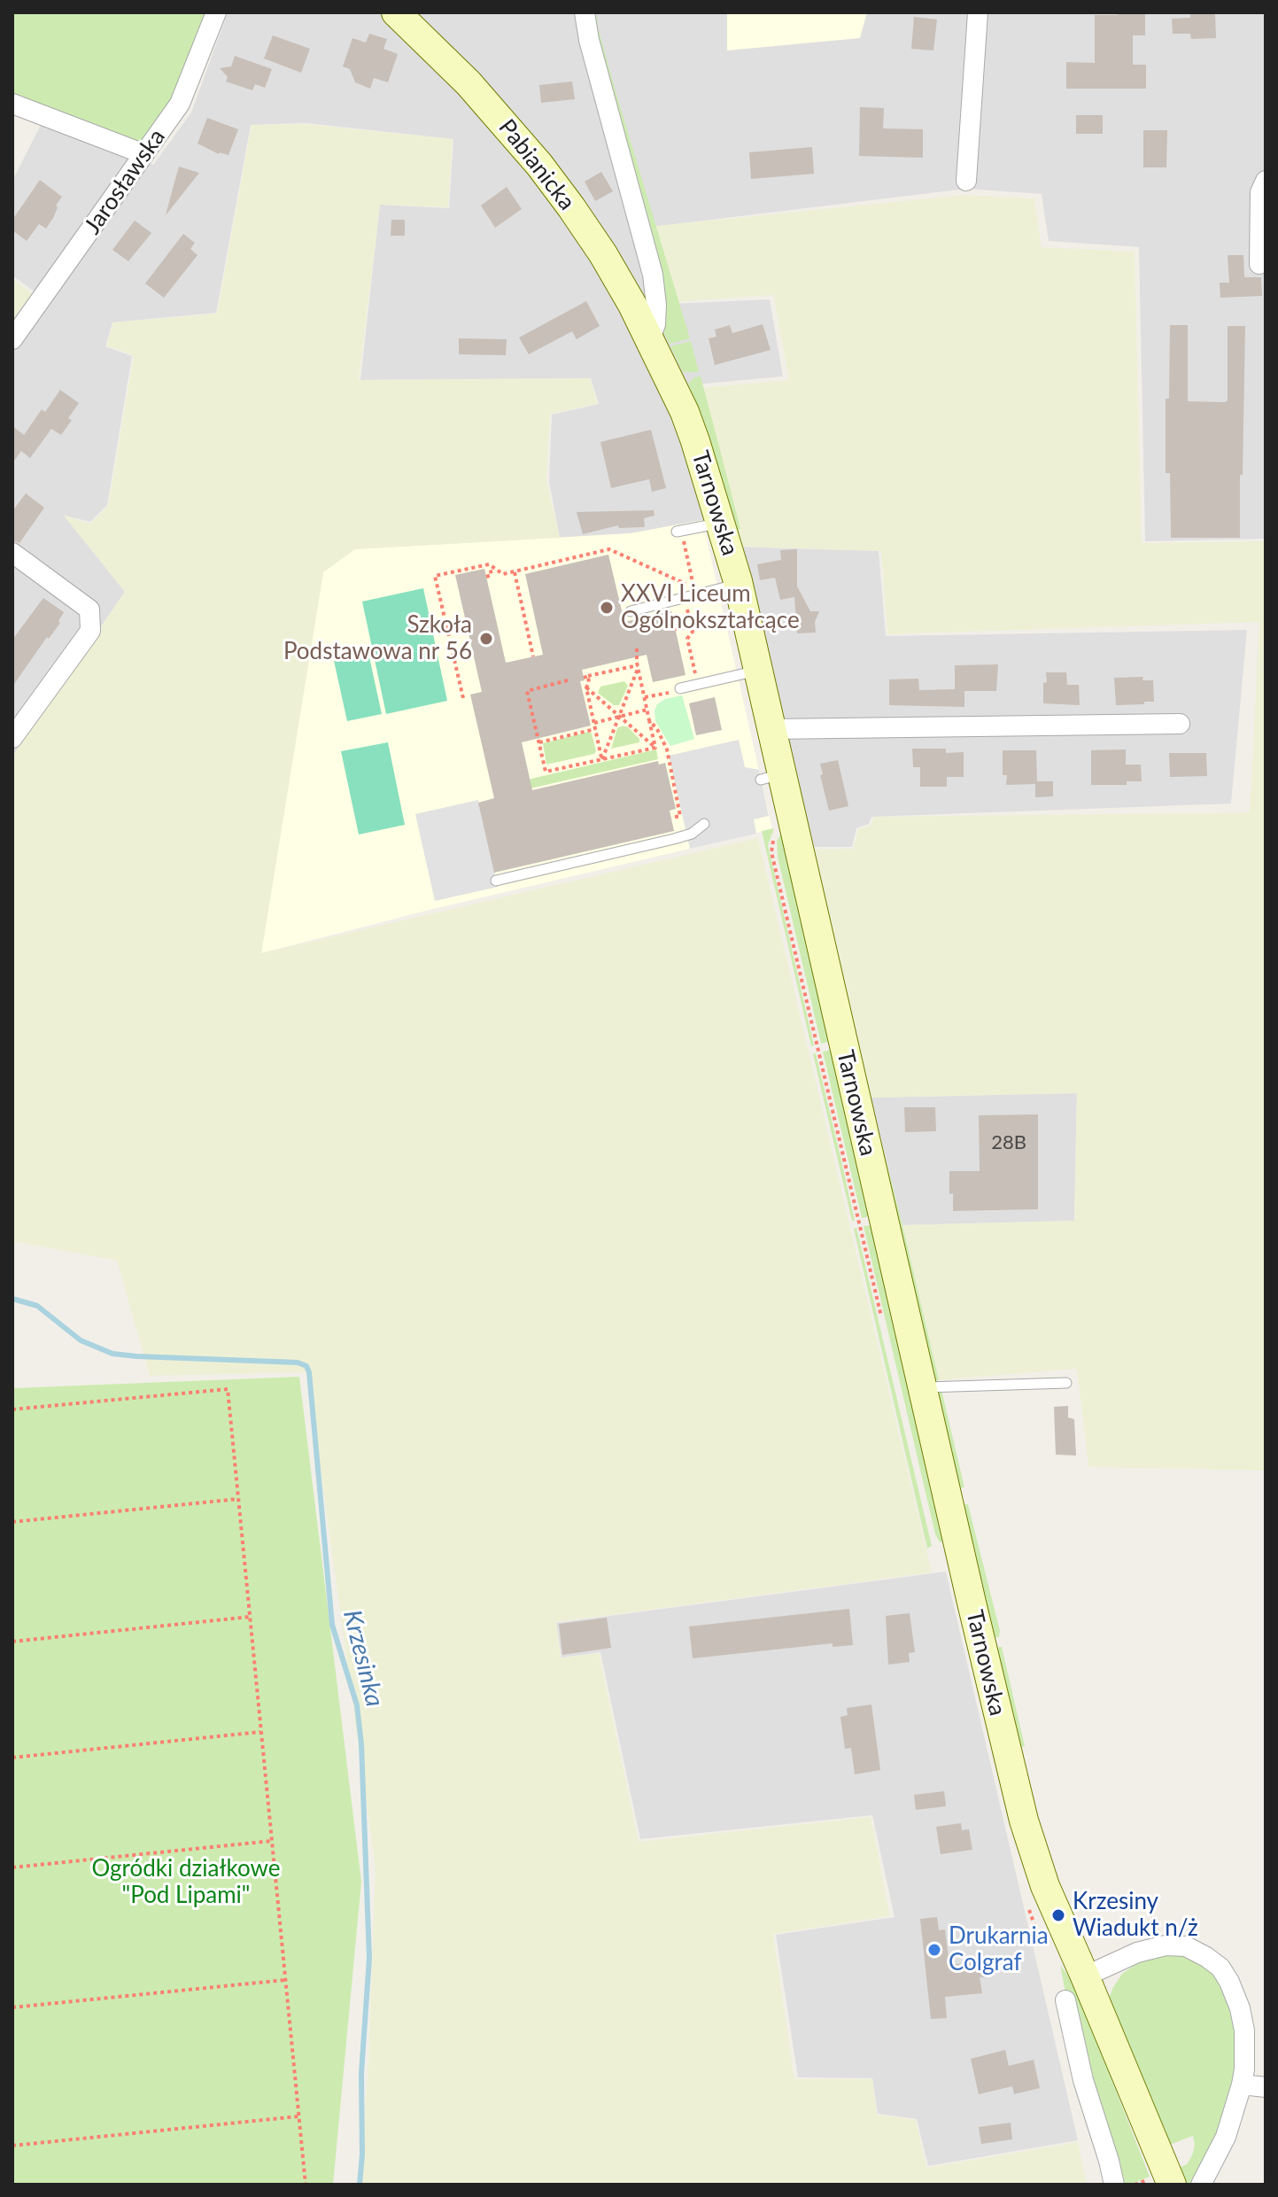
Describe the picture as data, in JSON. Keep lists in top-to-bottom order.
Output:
{
  "streets": {
    "street": ["Pabianicka", "Jarosławska", "Tarnowska"]
  },
  "crossings": [
    ["Pabianicka", "Tarnowska"]
  ],
  "water": ["Krzesinka"],
  "parks": ["Ogródki działkowe \"Pod Lipami\""],
  "places": [
    "XXVI Liceum Ogólnokształcące",
    "Szkoła Podstawowa nr 56",
    "Krzesiny Wiadukt n/ż",
    "Drukarnia Colgraf"
  ],
  "house_numbers": ["28B"]
}
